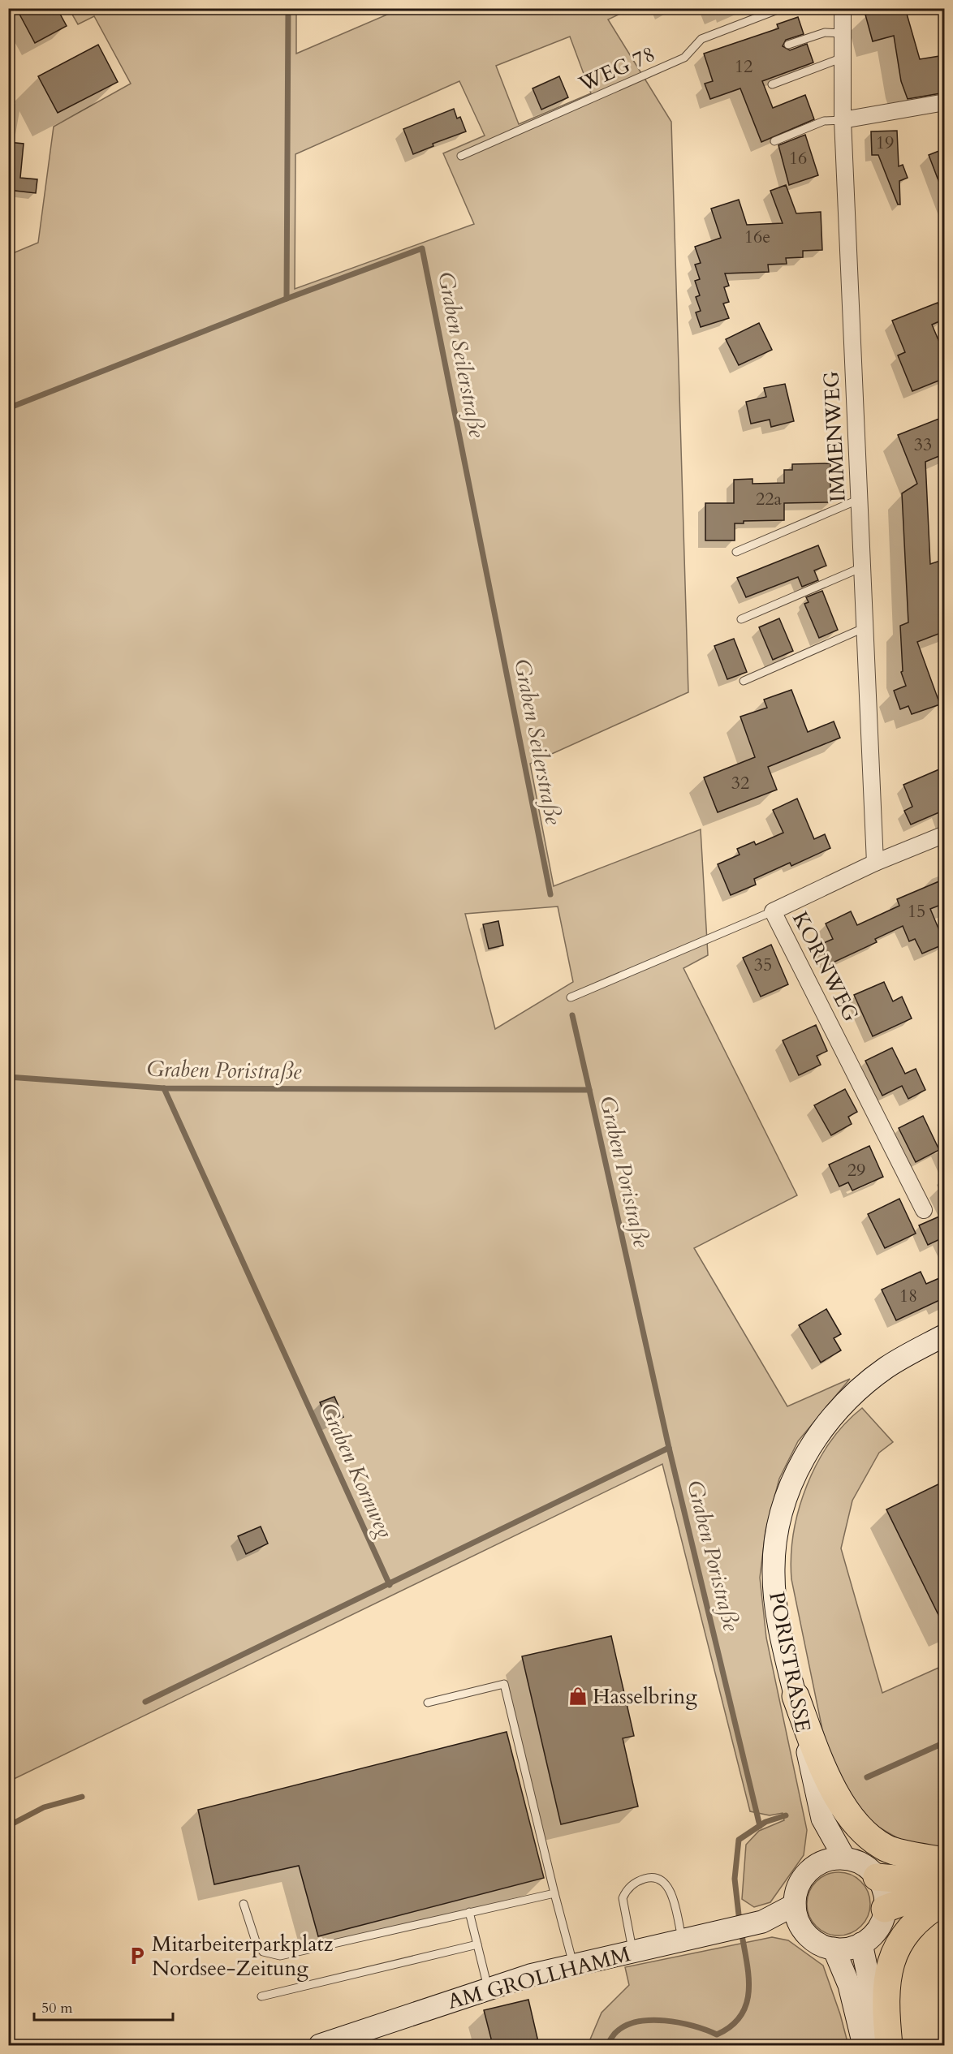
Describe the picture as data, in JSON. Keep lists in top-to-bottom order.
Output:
{
  "streets": {
    "main road": ["PORISTRASSE", "AM GROLLHAMM"],
    "street": ["IMMENWEG", "KORNWEG"],
    "lane": ["WEG 78"]
  },
  "crossings": [
    ["IMMENWEG", "KORNWEG"],
    ["PORISTRASSE", "AM GROLLHAMM"]
  ],
  "water": ["Graben Seilerstraße", "Graben Poristraße", "Graben Kornweg"],
  "places": {
    "shop": ["Hasselbring"],
    "parking": ["Mitarbeiterparkplatz Nordsee-Zeitung"]
  },
  "house_numbers": [
    "12",
    "19",
    "16",
    "16e",
    "33",
    "22a",
    "32",
    "15",
    "35",
    "29",
    "18"
  ],
  "scale_bar": "50 m"
}
